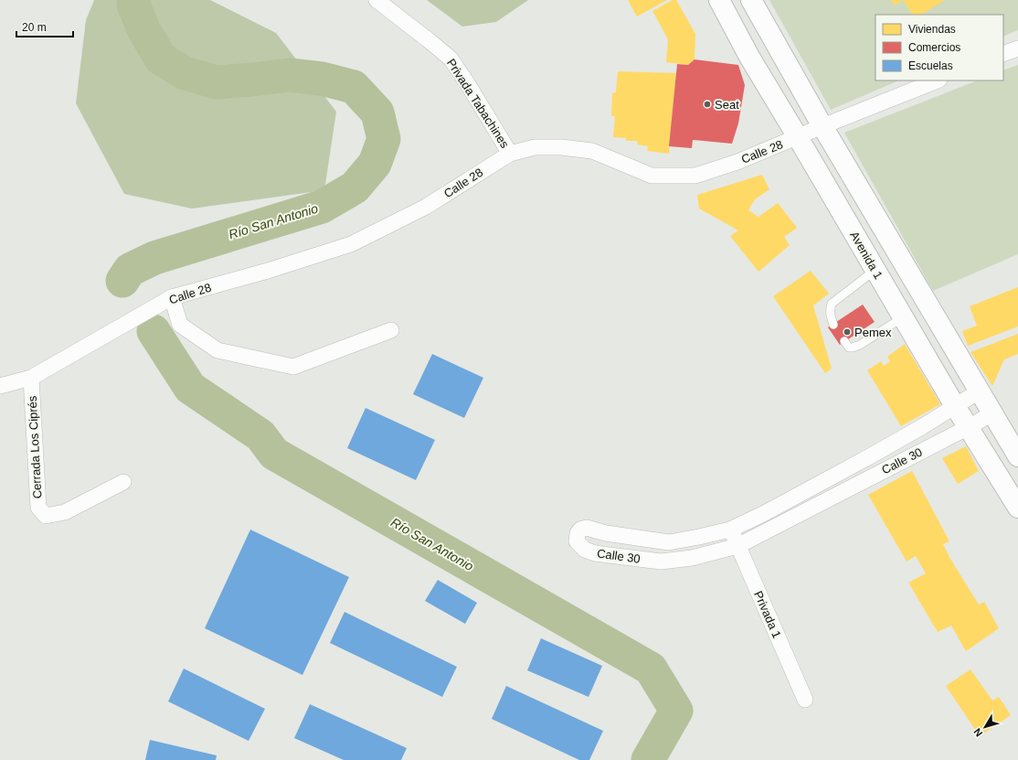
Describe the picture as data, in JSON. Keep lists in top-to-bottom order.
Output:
{
  "streets": {
    "main road": ["Avenida 1"],
    "street": [
      "Privada Tabachines",
      "Calle 28",
      "Cerrada Los Ciprés",
      "Calle 30",
      "Privada 1"
    ]
  },
  "crossings": [
    ["Privada Tabachines", "Calle 28"],
    ["Calle 28", "Avenida 1"],
    ["Calle 28", "Cerrada Los Ciprés"],
    ["Avenida 1", "Calle 30"],
    ["Calle 30", "Privada 1"]
  ],
  "water": ["Río San Antonio"],
  "places": ["Seat", "Pemex"],
  "legend": ["Viviendas", "Comercios", "Escuelas"],
  "scale_bar": "20 m",
  "north": "bottom left"
}
